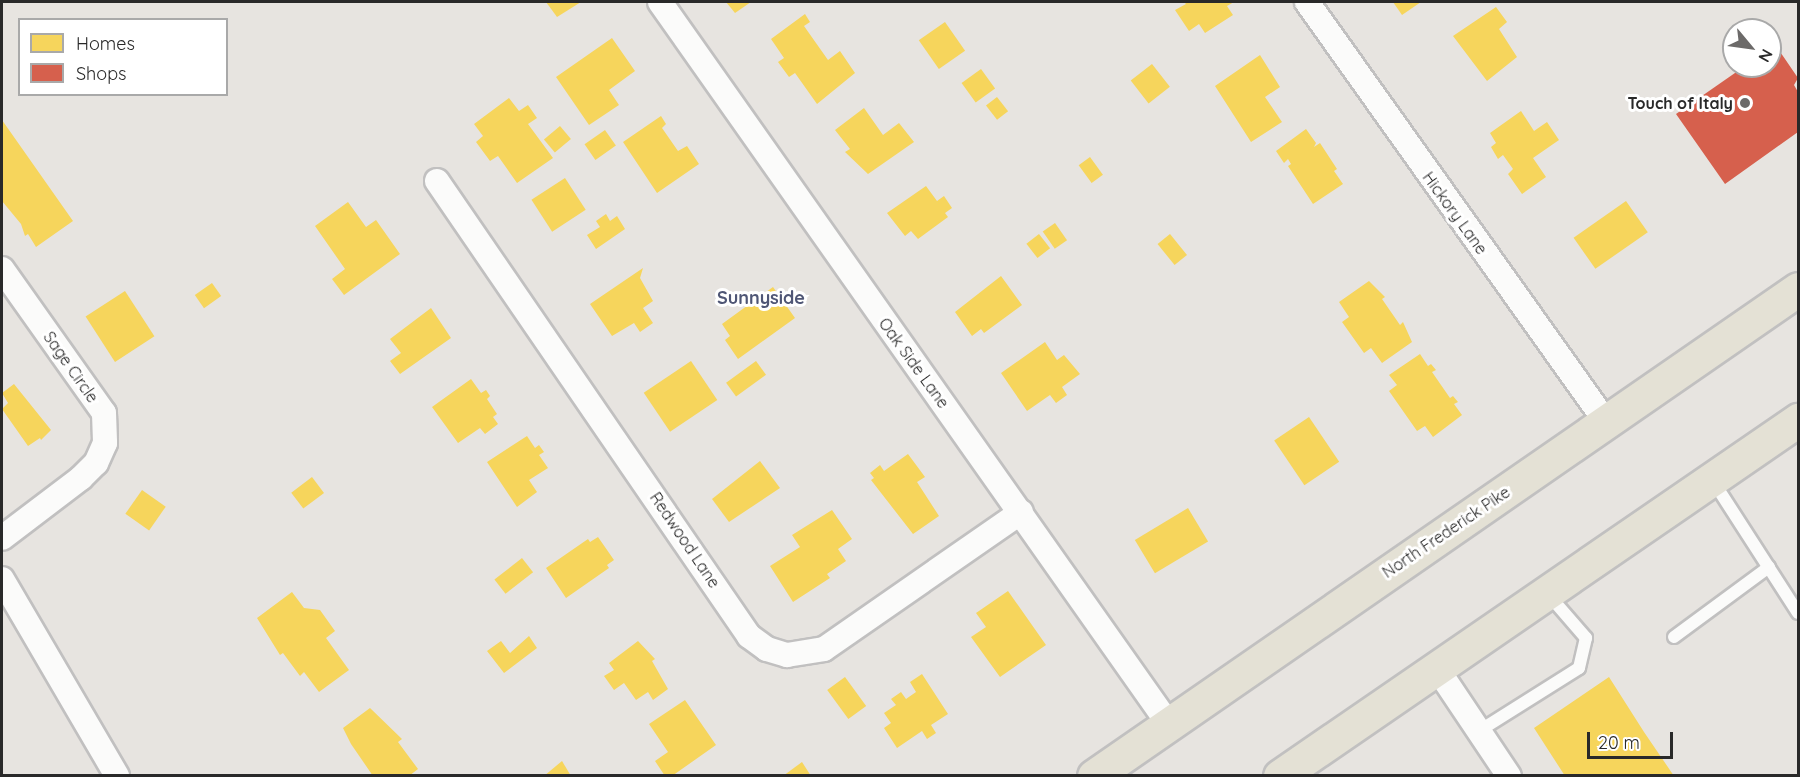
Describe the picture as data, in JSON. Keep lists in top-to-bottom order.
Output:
{
  "streets": {
    "main road": ["North Frederick Pike"],
    "street": [
      "Hickory Lane",
      "Oak Side Lane",
      "Sage Circle",
      "Redwood Lane"
    ]
  },
  "crossings": [
    ["Hickory Lane", "North Frederick Pike"],
    ["Oak Side Lane", "North Frederick Pike"],
    ["Oak Side Lane", "Redwood Lane"]
  ],
  "districts": ["Sunnyside"],
  "places": ["Touch of Italy"],
  "legend": ["Homes", "Shops"],
  "scale_bar": "20 m",
  "north": "bottom right"
}
